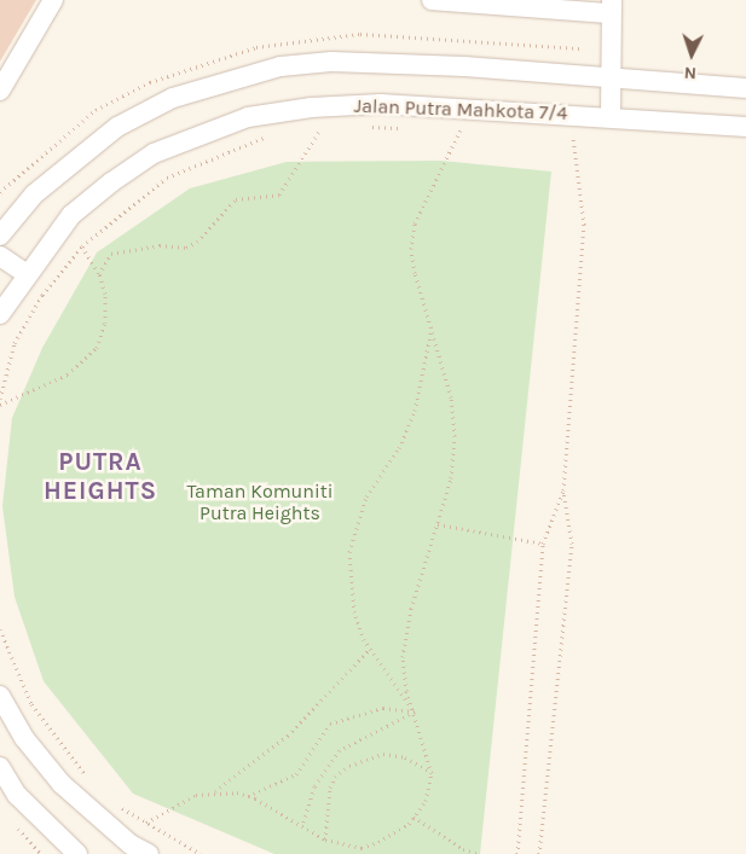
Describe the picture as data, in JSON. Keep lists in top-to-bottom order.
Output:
{
  "streets": {
    "street": ["Jalan Putra Mahkota 7/4"]
  },
  "districts": ["PUTRA HEIGHTS"],
  "parks": ["Taman Komuniti Putra Heights"],
  "north": "bottom"
}
